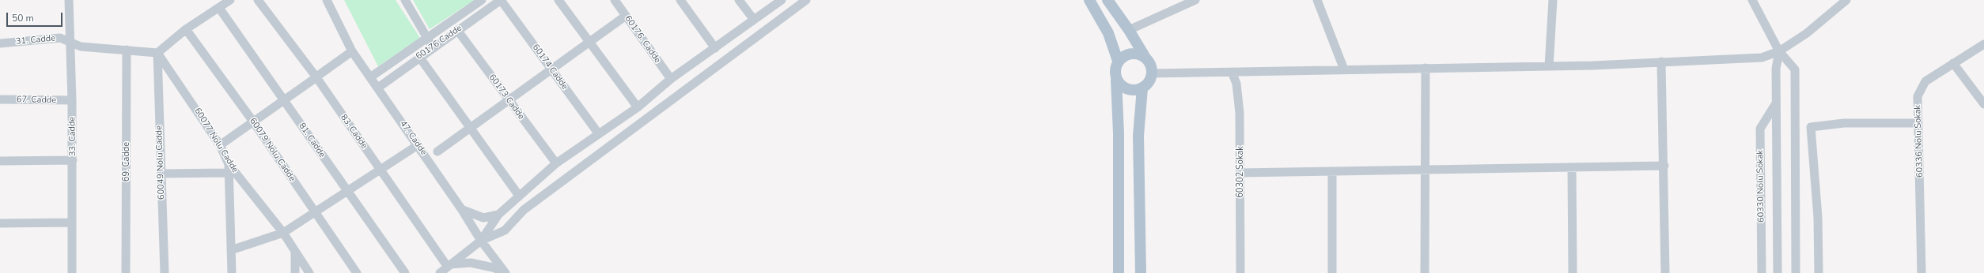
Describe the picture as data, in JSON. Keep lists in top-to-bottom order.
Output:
{
  "streets": {
    "street": [
      "60176. Cadde",
      "31. Cadde",
      "60176 Cadde",
      "60174 Cadde",
      "60173 Cadde",
      "67. Cadde",
      "83. Cadde",
      "33. Cadde",
      "47. Cadde",
      "60077 Nolu Cadde",
      "81. Cadde",
      "60336 Nolu Sokak",
      "60079 Nolu Cadde",
      "69. Cadde",
      "60049 Nolu Cadde",
      "60302 Sokak",
      "60330 Nolu Sokak"
    ]
  },
  "crossings": [
    ["31. Cadde", "33. Cadde"],
    ["31. Cadde", "60077 Nolu Cadde"],
    ["31. Cadde", "69. Cadde"],
    ["31. Cadde", "60049 Nolu Cadde"],
    ["60176 Cadde", "60174 Cadde"],
    ["60176 Cadde", "60173 Cadde"],
    ["60176 Cadde", "47. Cadde"],
    ["67. Cadde", "33. Cadde"],
    ["60077 Nolu Cadde", "60049 Nolu Cadde"]
  ],
  "scale_bar": "50 m"
}
